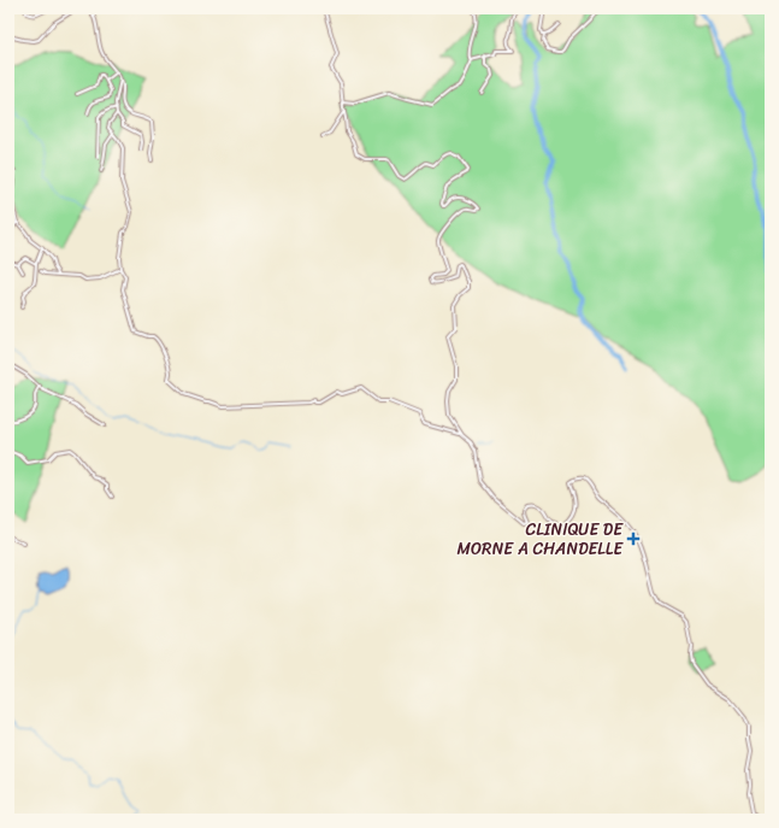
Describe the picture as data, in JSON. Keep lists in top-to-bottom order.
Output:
{
  "places": {
    "health": ["CLINIQUE DE MORNE A CHANDELLE"]
  }
}
